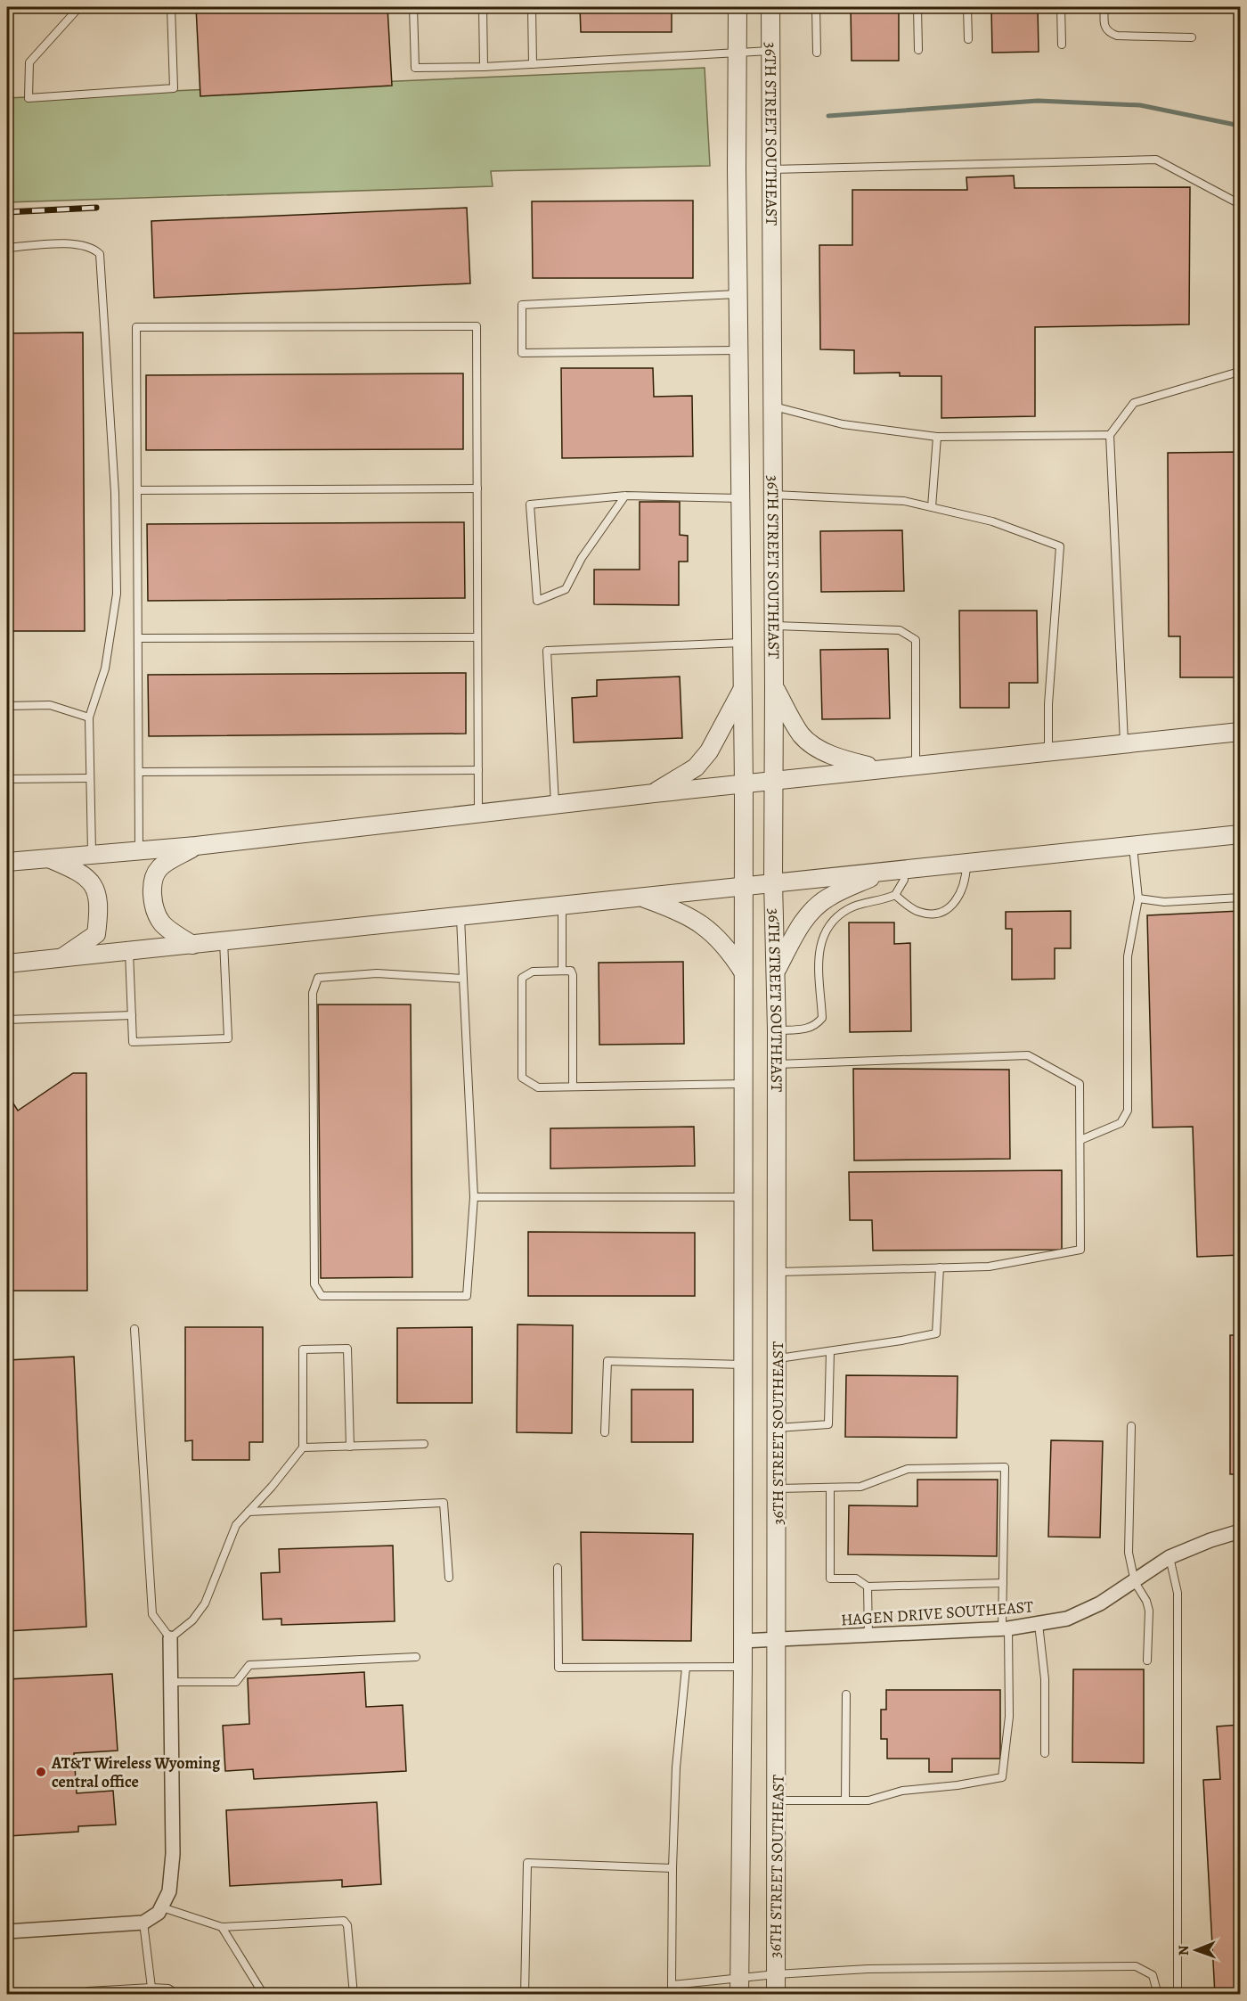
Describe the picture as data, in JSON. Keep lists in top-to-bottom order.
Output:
{
  "streets": {
    "street": ["36TH STREET SOUTHEAST", "HAGEN DRIVE SOUTHEAST"]
  },
  "crossings": [
    ["36TH STREET SOUTHEAST", "HAGEN DRIVE SOUTHEAST"]
  ],
  "places": ["AT&T Wireless Wyoming central office"],
  "north": "left"
}
